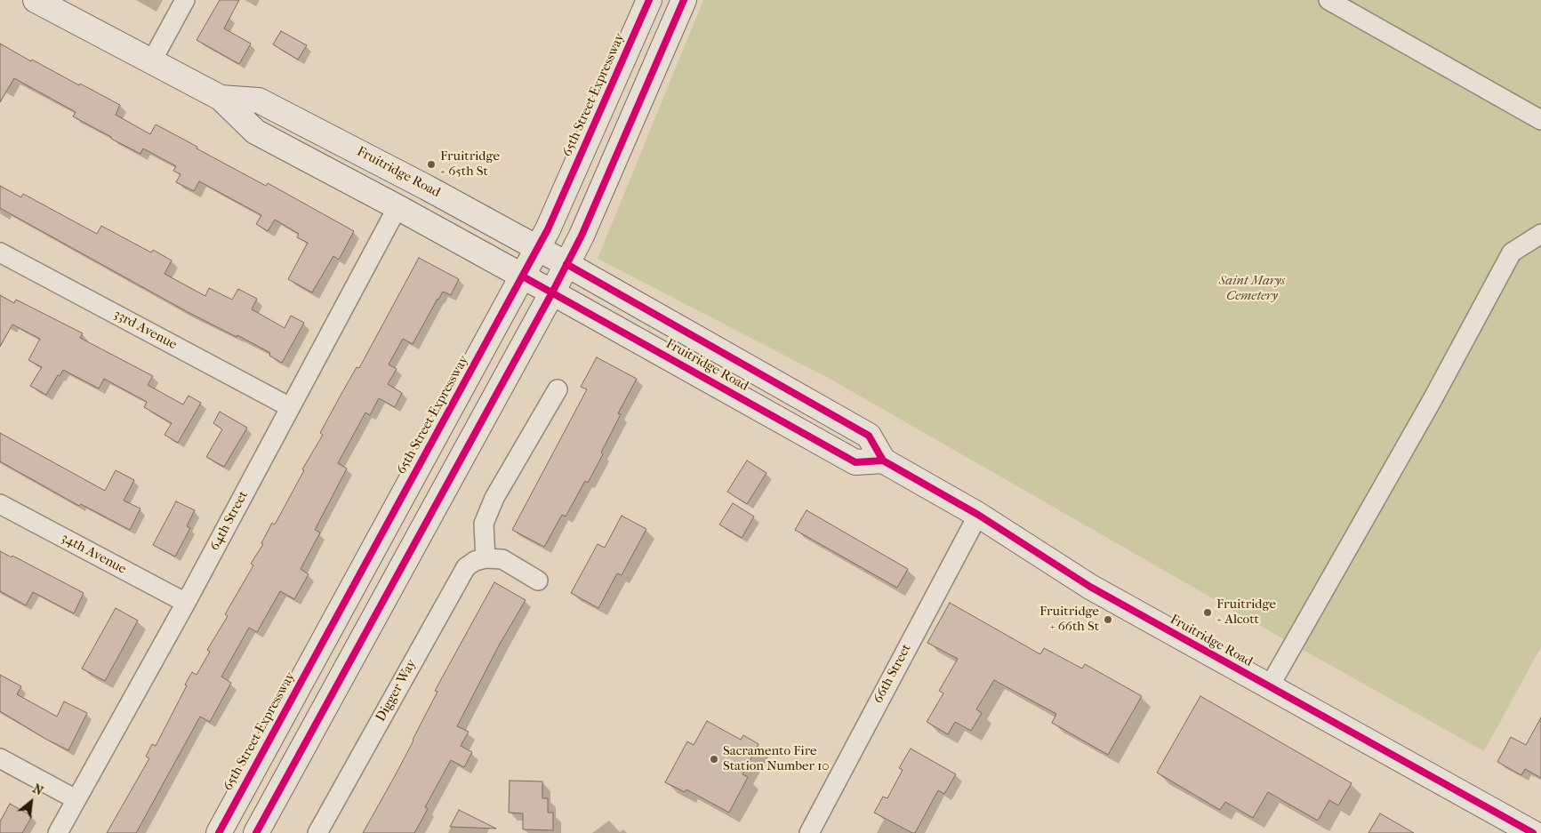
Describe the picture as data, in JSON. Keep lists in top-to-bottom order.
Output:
{
  "streets": {
    "main road": ["65th Street Expressway", "Fruitridge Road"],
    "street": [
      "33rd Avenue",
      "64th Street",
      "34th Avenue",
      "66th Street",
      "Digger Way"
    ]
  },
  "crossings": [
    ["65th Street Expressway", "Fruitridge Road"],
    ["Fruitridge Road", "64th Street"],
    ["Fruitridge Road", "66th Street"],
    ["33rd Avenue", "64th Street"],
    ["64th Street", "34th Avenue"]
  ],
  "parks": ["Saint Marys Cemetery"],
  "places": [
    "Fruitridge + 65th St",
    "Fruitridge + Alcott",
    "Fruitridge + 66th St",
    "Sacramento Fire Station Number 10"
  ],
  "north": "top right"
}
